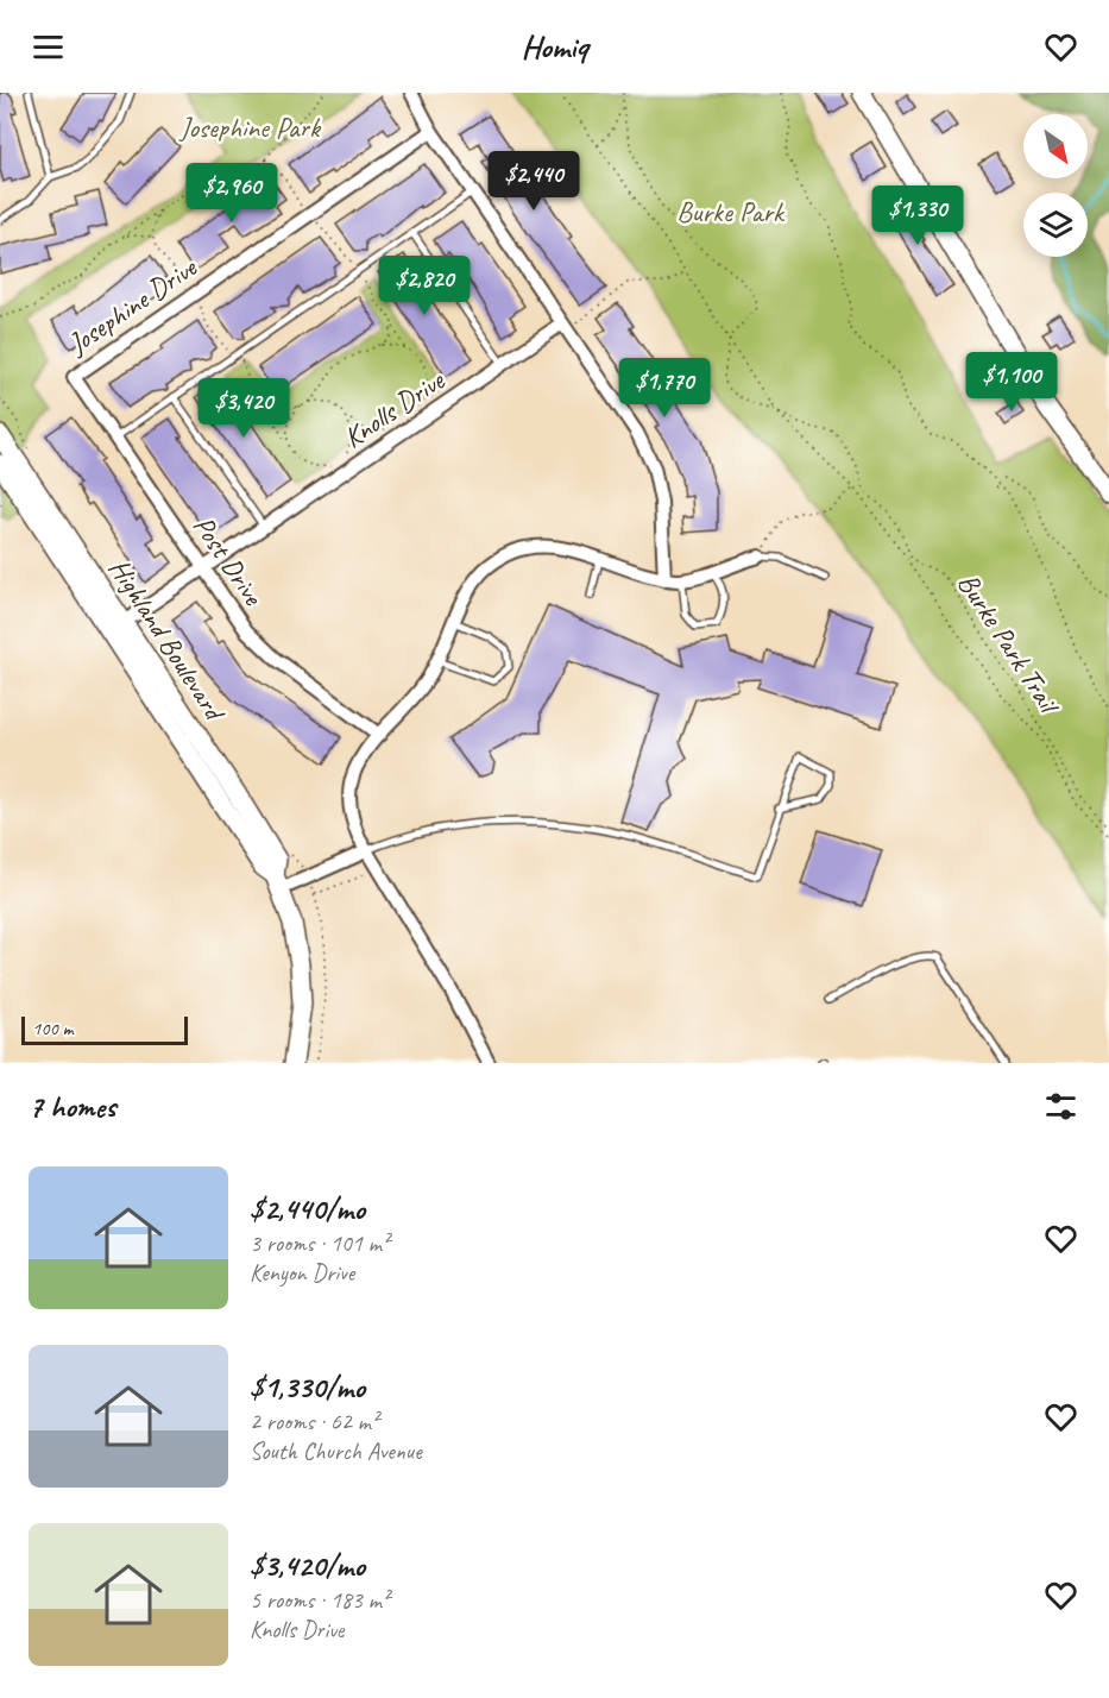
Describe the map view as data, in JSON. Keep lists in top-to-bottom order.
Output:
{
  "streets": {
    "main road": ["Highland Boulevard"],
    "street": ["Josephine Drive", "Knolls Drive", "Post Drive"],
    "path": ["Burke Park Trail"]
  },
  "crossings": [
    ["Josephine Drive", "Post Drive"],
    ["Knolls Drive", "Post Drive"],
    ["Knolls Drive", "Highland Boulevard"]
  ],
  "parks": ["Josephine Park", "Burke Park"],
  "scale_bar": "100 m",
  "north": "bottom right",
  "page": {
    "header": "Homiq",
    "price": [
      "$2,440",
      "$2,960",
      "$1,330",
      "$2,820",
      "$1,100",
      "$1,770",
      "$3,420"
    ],
    "scale": "100 m",
    "heading": "7 homes",
    "list": [
      {
        "name": "$2,440/mo",
        "note": "3 rooms · 101 m² · Kenyon Drive"
      },
      {
        "name": "$1,330/mo",
        "note": "2 rooms · 62 m² · South Church Avenue"
      },
      {
        "name": "$3,420/mo",
        "note": "5 rooms · 183 m² · Knolls Drive"
      }
    ]
  }
}
